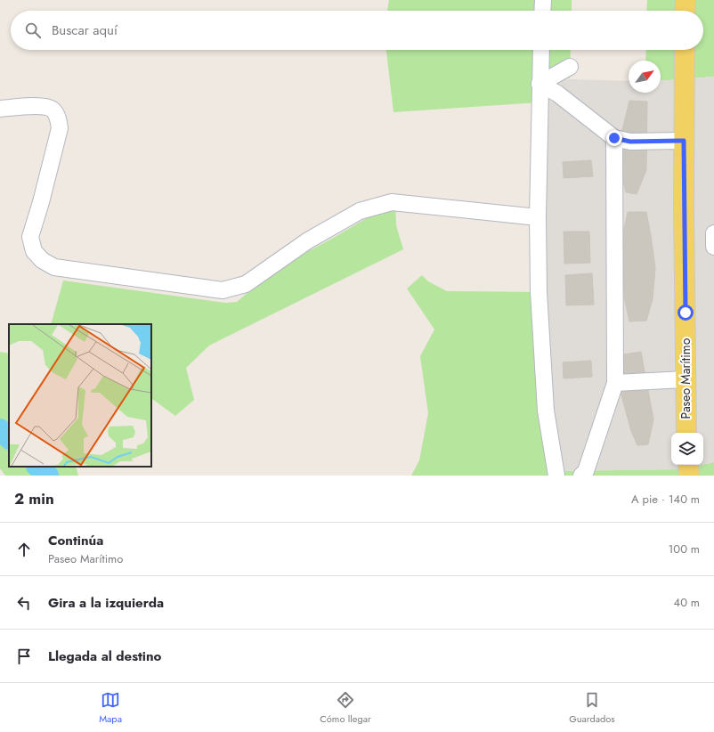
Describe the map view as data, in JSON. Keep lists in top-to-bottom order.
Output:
{
  "streets": {
    "main road": ["Paseo Marítimo"]
  },
  "north": "top right",
  "page": {
    "search": "Buscar aquí",
    "heading": ["2 min", "A pie · 140 m"],
    "list": [
      ["Continúa", "Paseo Marítimo", "100 m"],
      ["Gira a la izquierda", "40 m"],
      "Llegada al destino"
    ],
    "nav": ["Mapa", "Cómo llegar", "Guardados"]
  }
}
